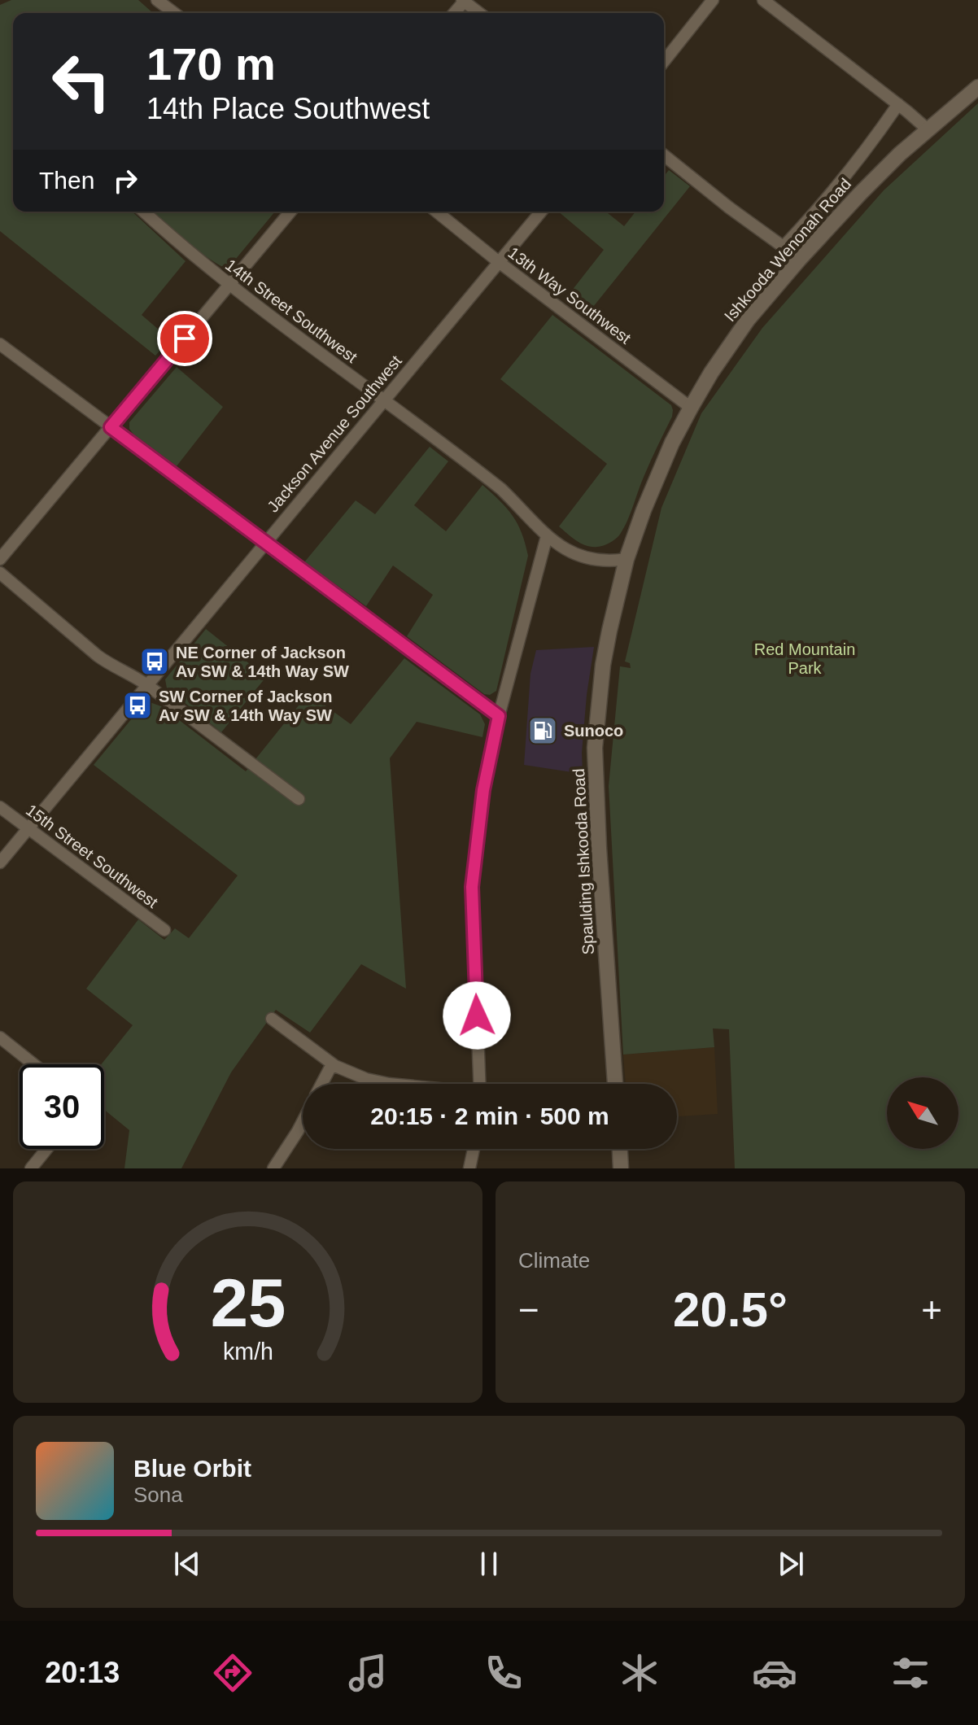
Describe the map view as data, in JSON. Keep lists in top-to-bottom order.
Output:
{
  "streets": {
    "street": [
      "Ishkooda Wenonah Road",
      "13th Way Southwest",
      "14th Street Southwest",
      "Jackson Avenue Southwest",
      "15th Street Southwest",
      "Spaulding Ishkooda Road"
    ]
  },
  "crossings": [
    ["Ishkooda Wenonah Road", "13th Way Southwest"],
    ["Ishkooda Wenonah Road", "Spaulding Ishkooda Road"],
    ["13th Way Southwest", "Jackson Avenue Southwest"],
    ["13th Way Southwest", "Spaulding Ishkooda Road"],
    ["14th Street Southwest", "Jackson Avenue Southwest"],
    ["14th Street Southwest", "Spaulding Ishkooda Road"],
    ["Jackson Avenue Southwest", "15th Street Southwest"]
  ],
  "parks": ["Red Mountain Park"],
  "places": {
    "bus stop": ["NE Corner of Jackson Av SW & 14th Way SW", "SW Corner of Jackson Av SW & 14th Way SW"],
    "fuel station": ["Sunoco"]
  },
  "north": "top left",
  "page": {
    "turn": ["170 m", "14th Place Southwest"],
    "then": "Then",
    "limit": "30",
    "trip": "20:15 · 2 min · 500 m",
    "tile": "Climate",
    "heat": ["−", "20.5°", "+"],
    "song": ["Blue Orbit", "Sona"],
    "tabs": "20:13",
    "gauge": ["25", "km/h"]
  }
}
